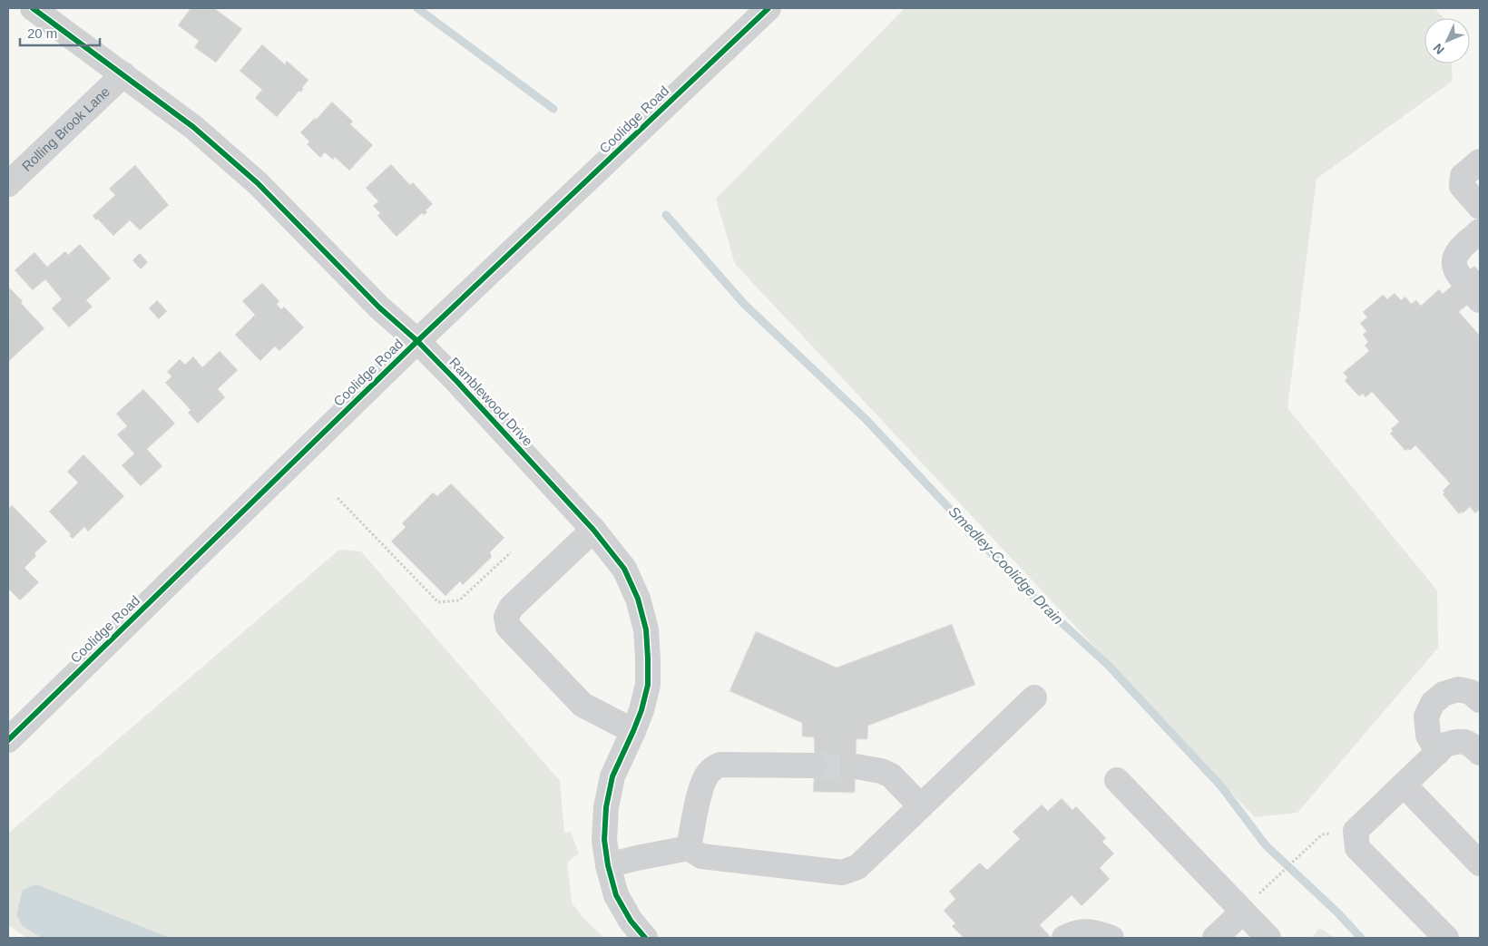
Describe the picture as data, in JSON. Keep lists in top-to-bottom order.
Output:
{
  "streets": {
    "street": ["Coolidge Road", "Rolling Brook Lane", "Ramblewood Drive"]
  },
  "crossings": [
    ["Coolidge Road", "Ramblewood Drive"],
    ["Rolling Brook Lane", "Ramblewood Drive"]
  ],
  "water": ["Smedley-Coolidge Drain"],
  "scale_bar": "20 m",
  "north": "bottom left"
}
